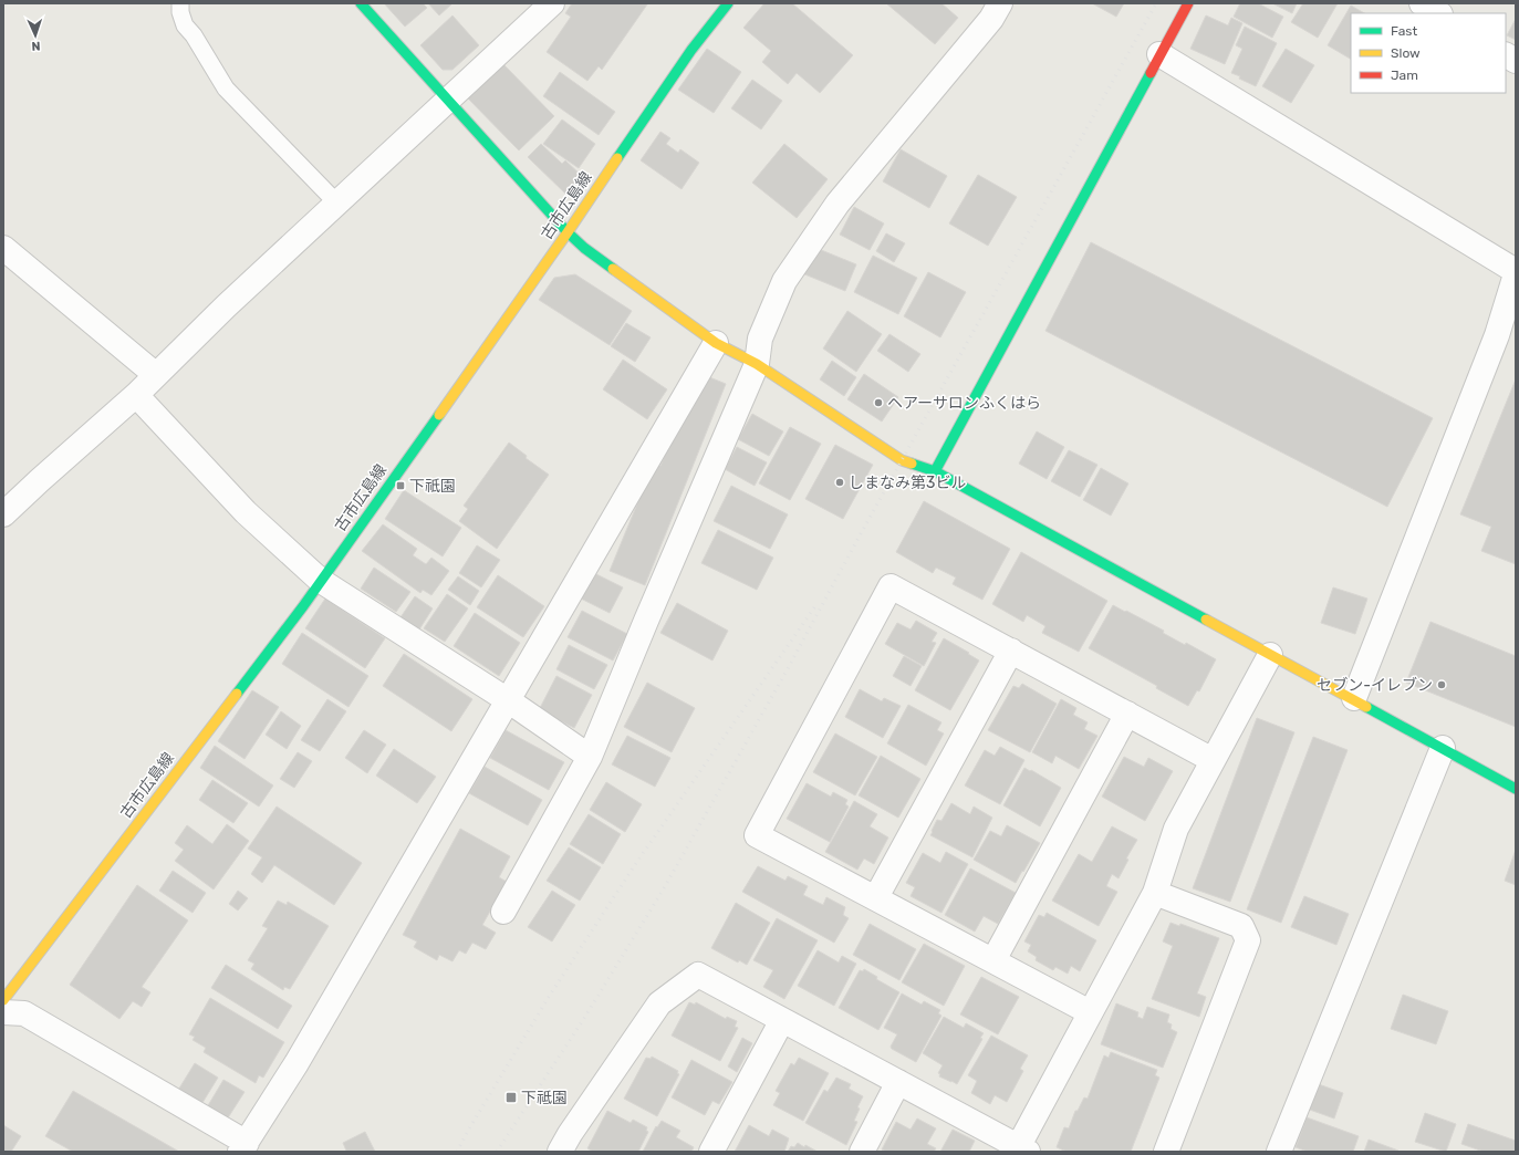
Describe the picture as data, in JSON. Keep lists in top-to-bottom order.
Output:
{
  "streets": {
    "street": ["古市広島線"]
  },
  "places": {
    "other": ["ヘアーサロンふくはら", "しまなみ第3ビル", "セブン-イレブン"],
    "transit": ["下祇園", "下祗園"]
  },
  "legend": ["Fast", "Slow", "Jam"],
  "north": "bottom"
}
